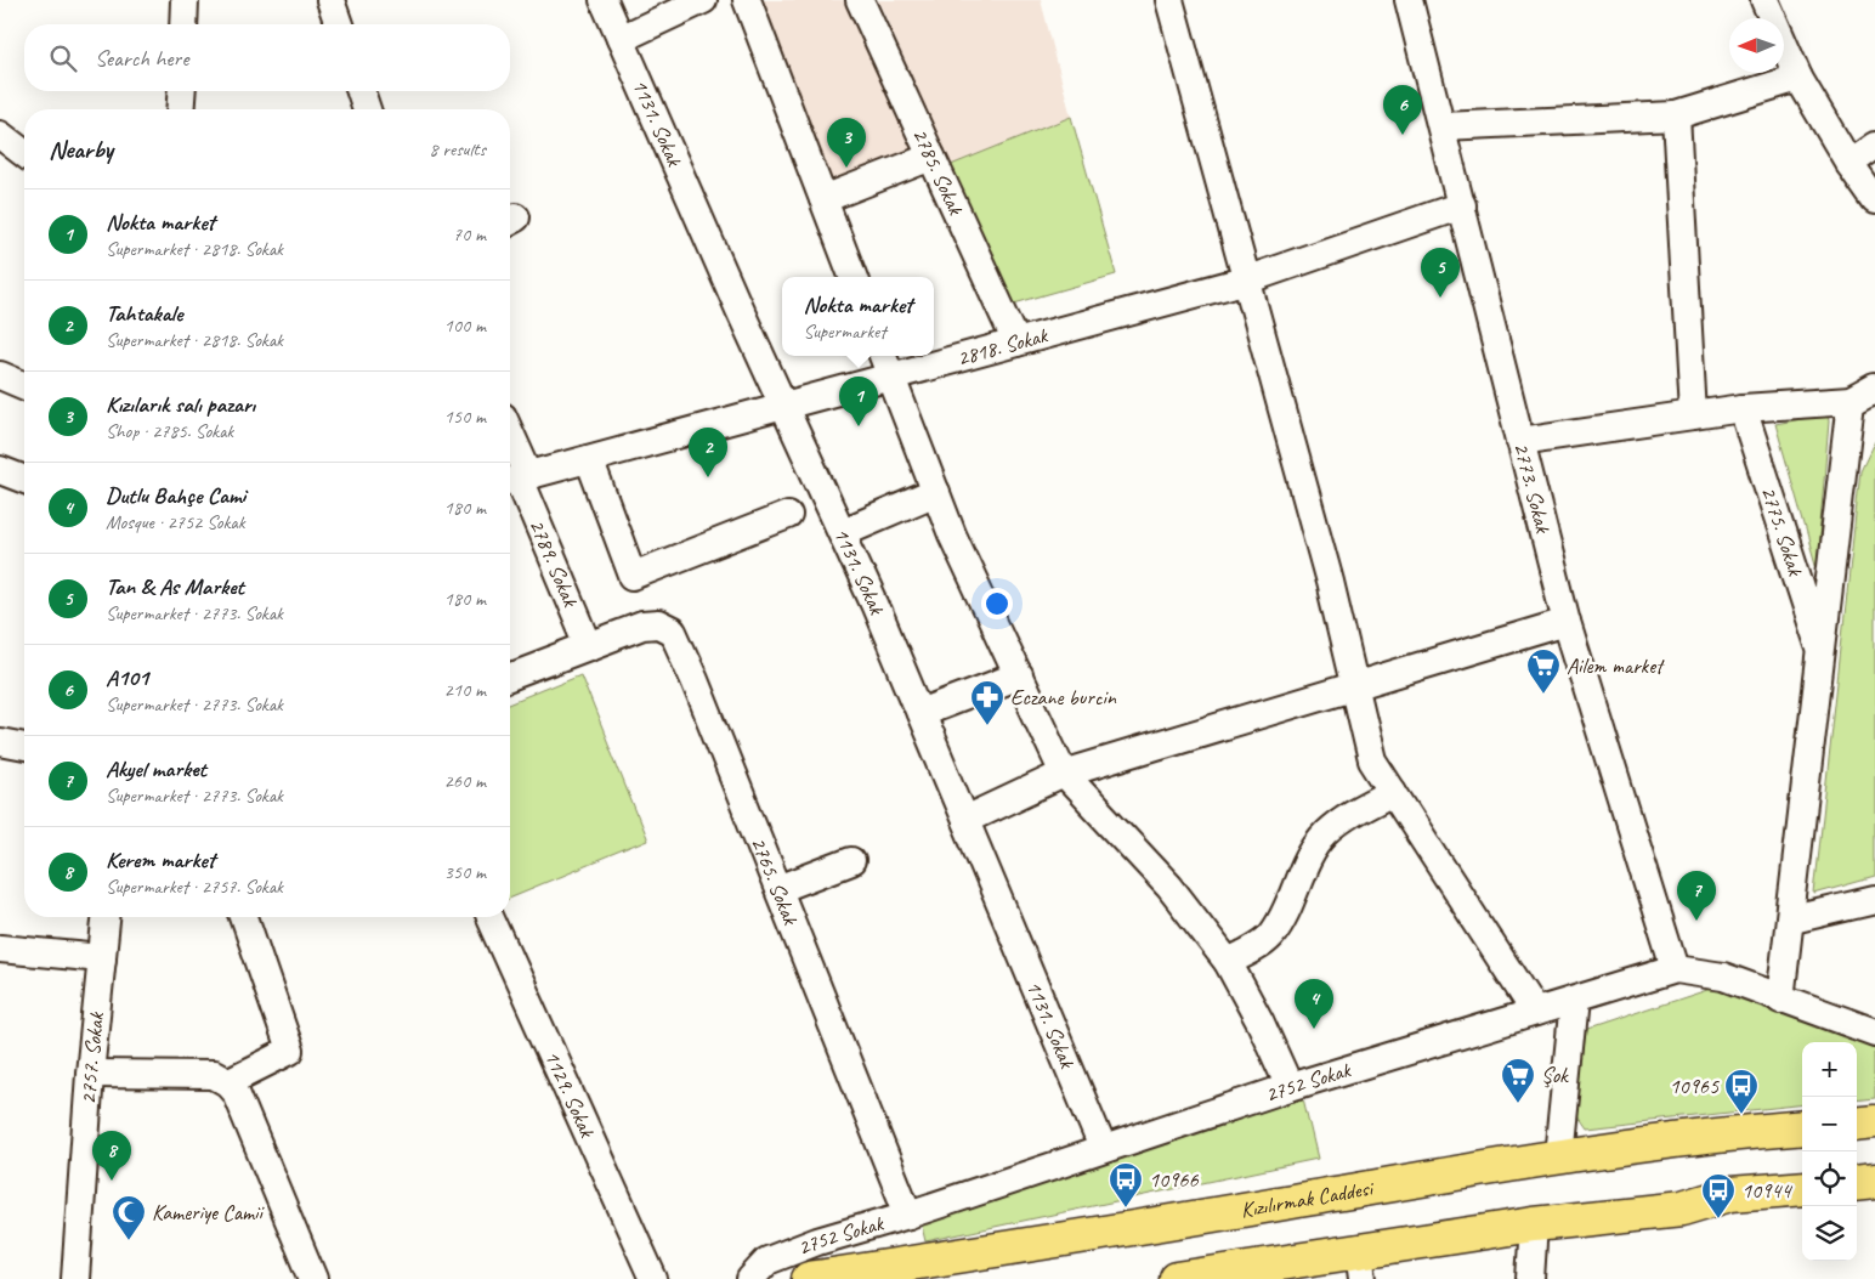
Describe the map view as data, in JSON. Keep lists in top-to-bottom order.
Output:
{
  "streets": {
    "main road": ["Kızılırmak Caddesi"],
    "street": [
      "1131. Sokak",
      "2785. Sokak",
      "2818. Sokak",
      "2773. Sokak",
      "2775. Sokak",
      "2789. Sokak",
      "2765. Sokak",
      "2757. Sokak",
      "2752 Sokak",
      "1129. Sokak"
    ]
  },
  "crossings": [
    ["1131. Sokak", "2818. Sokak"],
    ["1131. Sokak", "2752 Sokak"],
    ["2785. Sokak", "2818. Sokak"],
    ["2818. Sokak", "2773. Sokak"],
    ["2818. Sokak", "2789. Sokak"],
    ["2773. Sokak", "2752 Sokak"],
    ["2789. Sokak", "2765. Sokak"],
    ["2765. Sokak", "2752 Sokak"]
  ],
  "places": {
    "supermarket": ["Ailem market", "Şok"],
    "pharmacy": ["Eczane burcin"],
    "bus stop": ["10965", "10966", "10944"],
    "mosque": ["Kameriye Camii"]
  },
  "north": "left",
  "page": {
    "search": "Search here",
    "pins": [
      "6",
      "3",
      "5",
      "1",
      "2",
      "7",
      "4",
      "8"
    ],
    "heading": ["Nearby", "8 results"],
    "list": [
      {
        "mark": "1",
        "name": "Nokta market",
        "note": "Supermarket · 2818. Sokak",
        "value": "70 m"
      },
      {
        "mark": "2",
        "name": "Tahtakale",
        "note": "Supermarket · 2818. Sokak",
        "value": "100 m"
      },
      {
        "mark": "3",
        "name": "Kızılarık salı pazarı",
        "note": "Shop · 2785. Sokak",
        "value": "150 m"
      },
      {
        "mark": "4",
        "name": "Dutlu Bahçe Cami",
        "note": "Mosque · 2752 Sokak",
        "value": "180 m"
      },
      {
        "mark": "5",
        "name": "Tan & As Market",
        "note": "Supermarket · 2773. Sokak",
        "value": "180 m"
      },
      {
        "mark": "6",
        "name": "A101",
        "note": "Supermarket · 2773. Sokak",
        "value": "210 m"
      },
      {
        "mark": "7",
        "name": "Akyel market",
        "note": "Supermarket · 2773. Sokak",
        "value": "260 m"
      },
      {
        "mark": "8",
        "name": "Kerem market",
        "note": "Supermarket · 2757. Sokak",
        "value": "350 m"
      }
    ],
    "popup": ["Nokta market", "Supermarket"],
    "map_buttons": ["+", "−"]
  }
}
